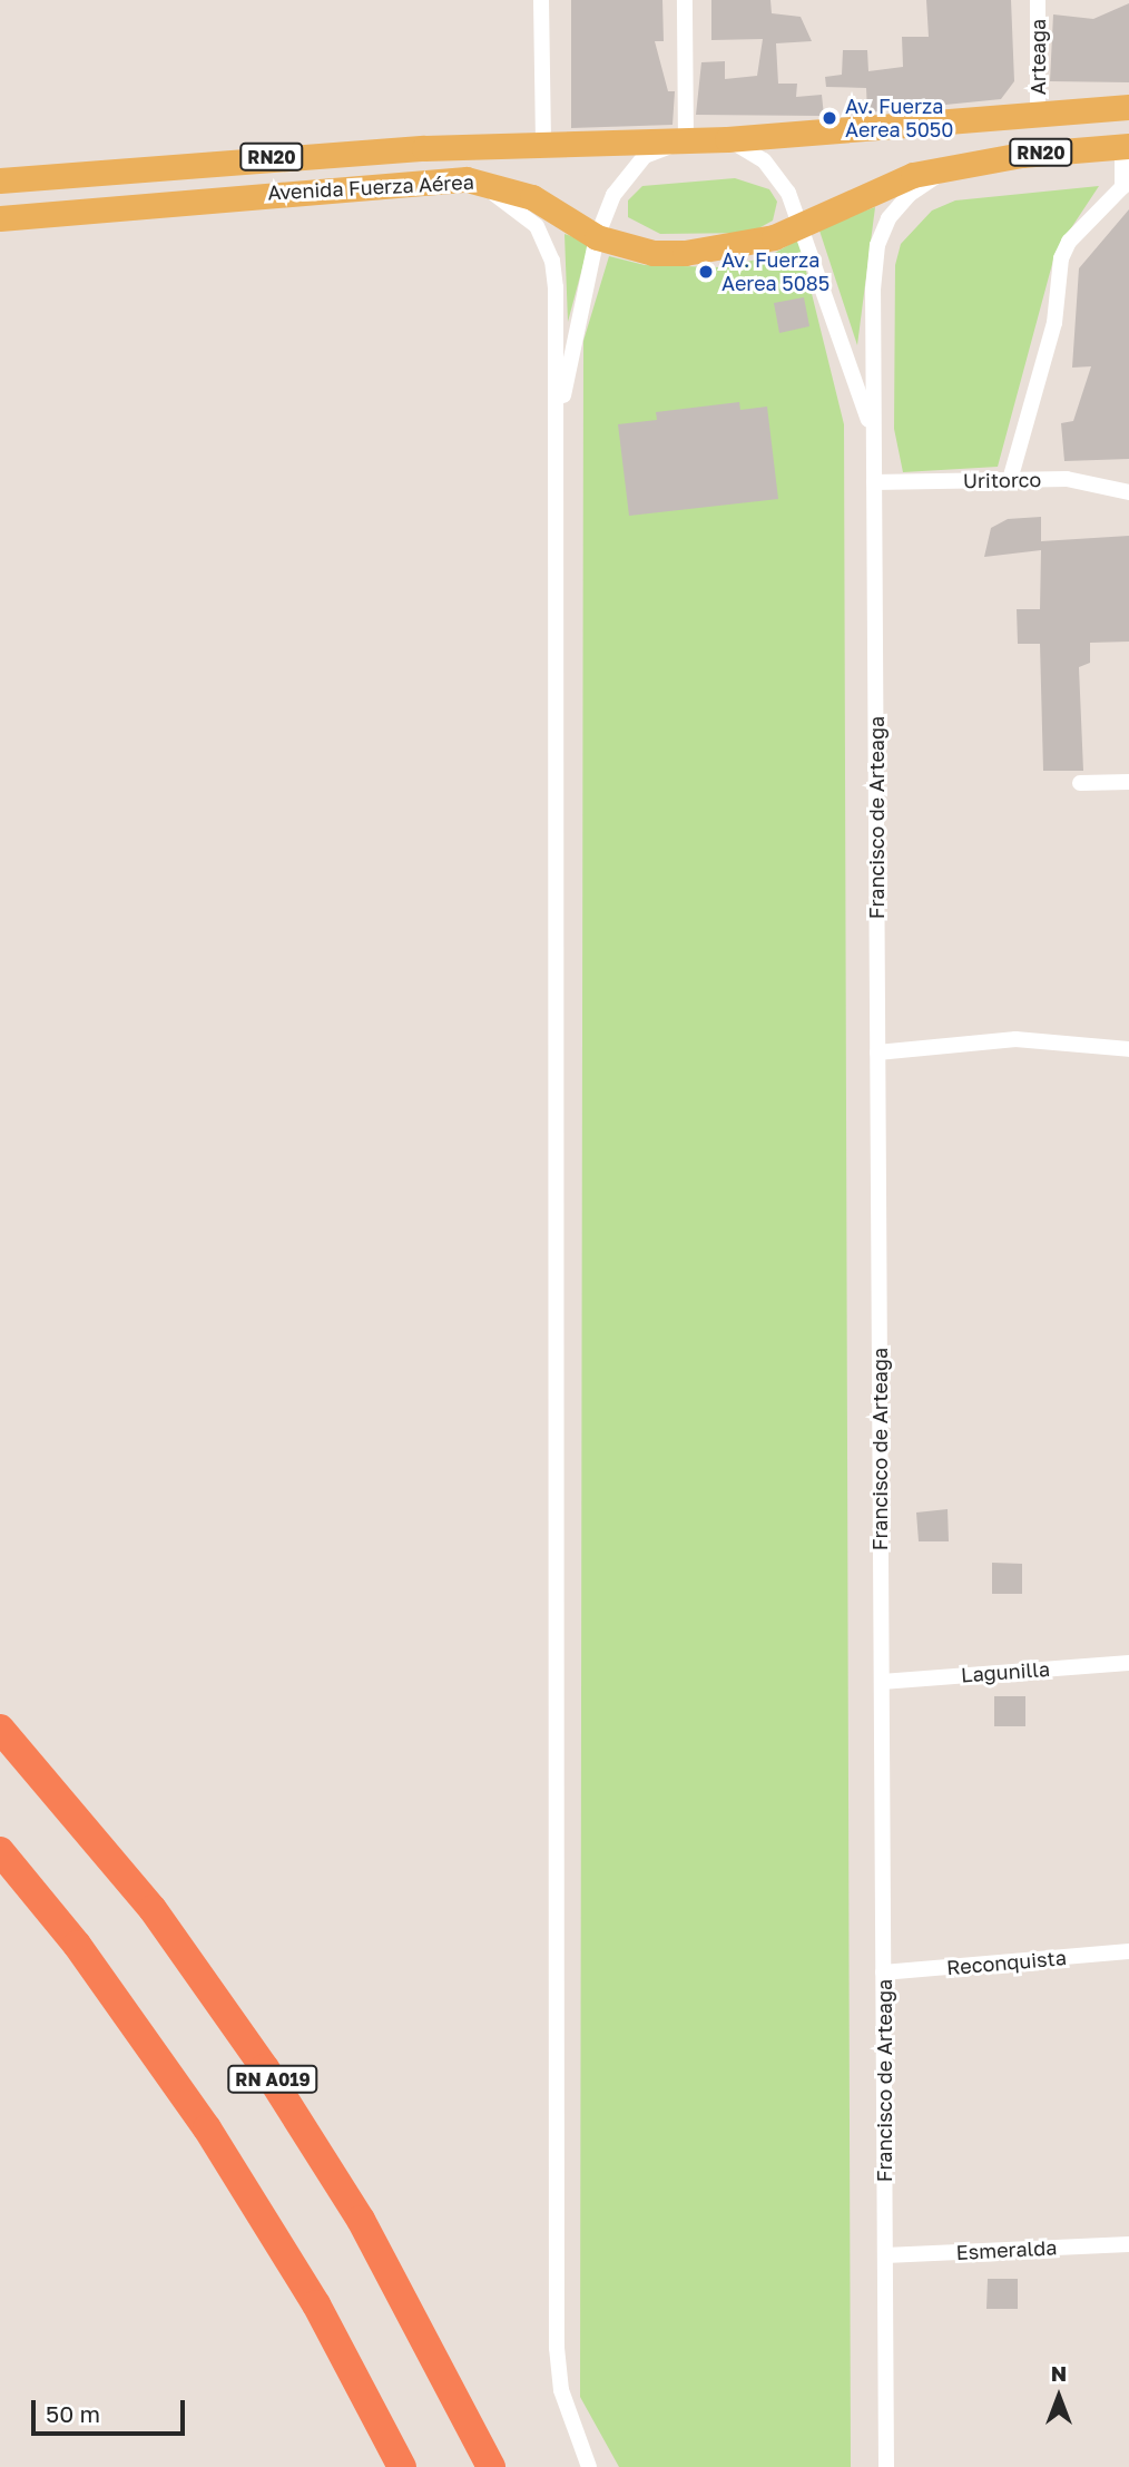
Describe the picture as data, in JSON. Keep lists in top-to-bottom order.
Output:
{
  "streets": {
    "highway": ["RN A019"],
    "main road": ["RN20", "Avenida Fuerza Aérea"],
    "street": [
      "Arteaga",
      "Uritorco",
      "Francisco de Arteaga",
      "Lagunilla",
      "Reconquista",
      "Esmeralda"
    ]
  },
  "crossings": [
    ["Arteaga", "Avenida Fuerza Aérea"],
    ["Avenida Fuerza Aérea", "Francisco de Arteaga"],
    ["Uritorco", "Francisco de Arteaga"],
    ["Francisco de Arteaga", "Lagunilla"],
    ["Francisco de Arteaga", "Reconquista"],
    ["Francisco de Arteaga", "Esmeralda"]
  ],
  "places": ["Av. Fuerza Aerea 5050", "Av. Fuerza Aerea 5085"],
  "scale_bar": "50 m",
  "north": "top"
}
